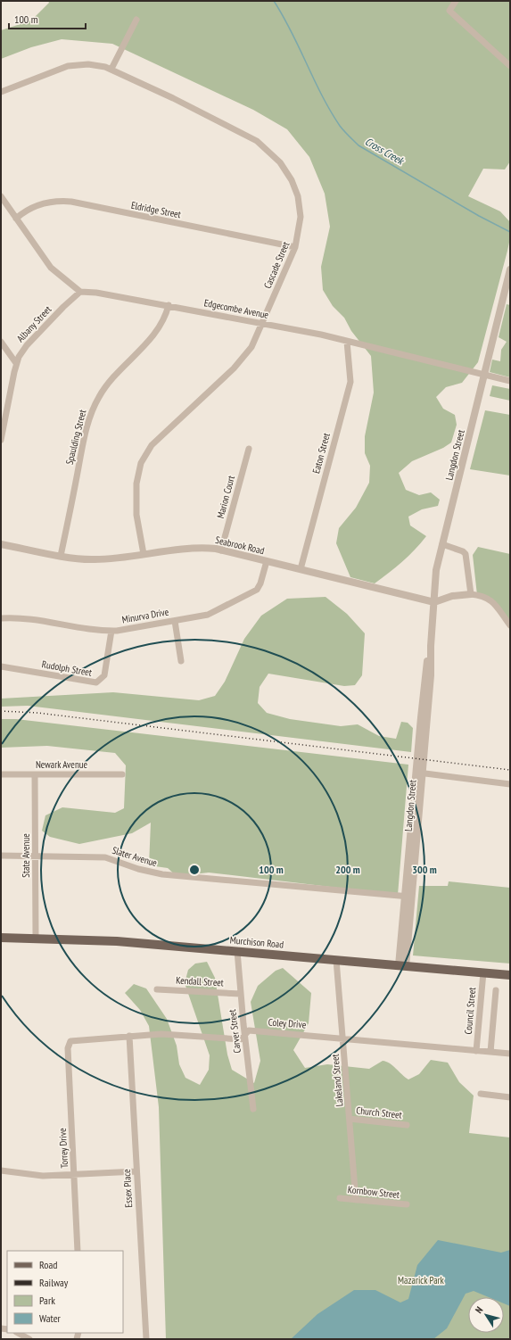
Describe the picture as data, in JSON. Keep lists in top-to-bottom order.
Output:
{
  "streets": {
    "main road": ["Murchison Road"],
    "street": [
      "Eldridge Street",
      "Cascade Street",
      "Edgecombe Avenue",
      "Albany Street",
      "Spaulding Street",
      "Eaton Street",
      "Langdon Street",
      "Marion Court",
      "Seabrook Road",
      "Minurva Drive",
      "Rudolph Street",
      "Newark Avenue",
      "State Avenue",
      "Slater Avenue",
      "Kendall Street",
      "Council Street",
      "Coley Drive",
      "Carver Street",
      "Lakeland Street",
      "Church Street",
      "Torrey Drive",
      "Essex Place",
      "Kornbow Street"
    ]
  },
  "crossings": [
    ["Eldridge Street", "Cascade Street"],
    ["Cascade Street", "Edgecombe Avenue"],
    ["Cascade Street", "Seabrook Road"],
    ["Edgecombe Avenue", "Albany Street"],
    ["Edgecombe Avenue", "Spaulding Street"],
    ["Edgecombe Avenue", "Eaton Street"],
    ["Edgecombe Avenue", "Langdon Street"],
    ["Spaulding Street", "Seabrook Road"],
    ["Eaton Street", "Seabrook Road"],
    ["Langdon Street", "Seabrook Road"],
    ["Langdon Street", "Slater Avenue"],
    ["Langdon Street", "Murchison Road"],
    ["Marion Court", "Seabrook Road"],
    ["Seabrook Road", "Minurva Drive"],
    ["Minurva Drive", "Rudolph Street"],
    ["Newark Avenue", "State Avenue"],
    ["State Avenue", "Slater Avenue"],
    ["State Avenue", "Murchison Road"],
    ["Murchison Road", "Council Street"],
    ["Murchison Road", "Carver Street"],
    ["Murchison Road", "Lakeland Street"],
    ["Kendall Street", "Carver Street"],
    ["Council Street", "Coley Drive"],
    ["Coley Drive", "Carver Street"],
    ["Coley Drive", "Lakeland Street"],
    ["Coley Drive", "Torrey Drive"],
    ["Coley Drive", "Essex Place"],
    ["Lakeland Street", "Church Street"],
    ["Lakeland Street", "Kornbow Street"]
  ],
  "water": ["Cross Creek"],
  "parks": ["Mazarick Park"],
  "legend": [
    "Road",
    "Railway",
    "Park",
    "Water"
  ],
  "scale_bar": "100 m",
  "north": "top left",
  "rings": ["100 m", "200 m", "300 m"]
}
